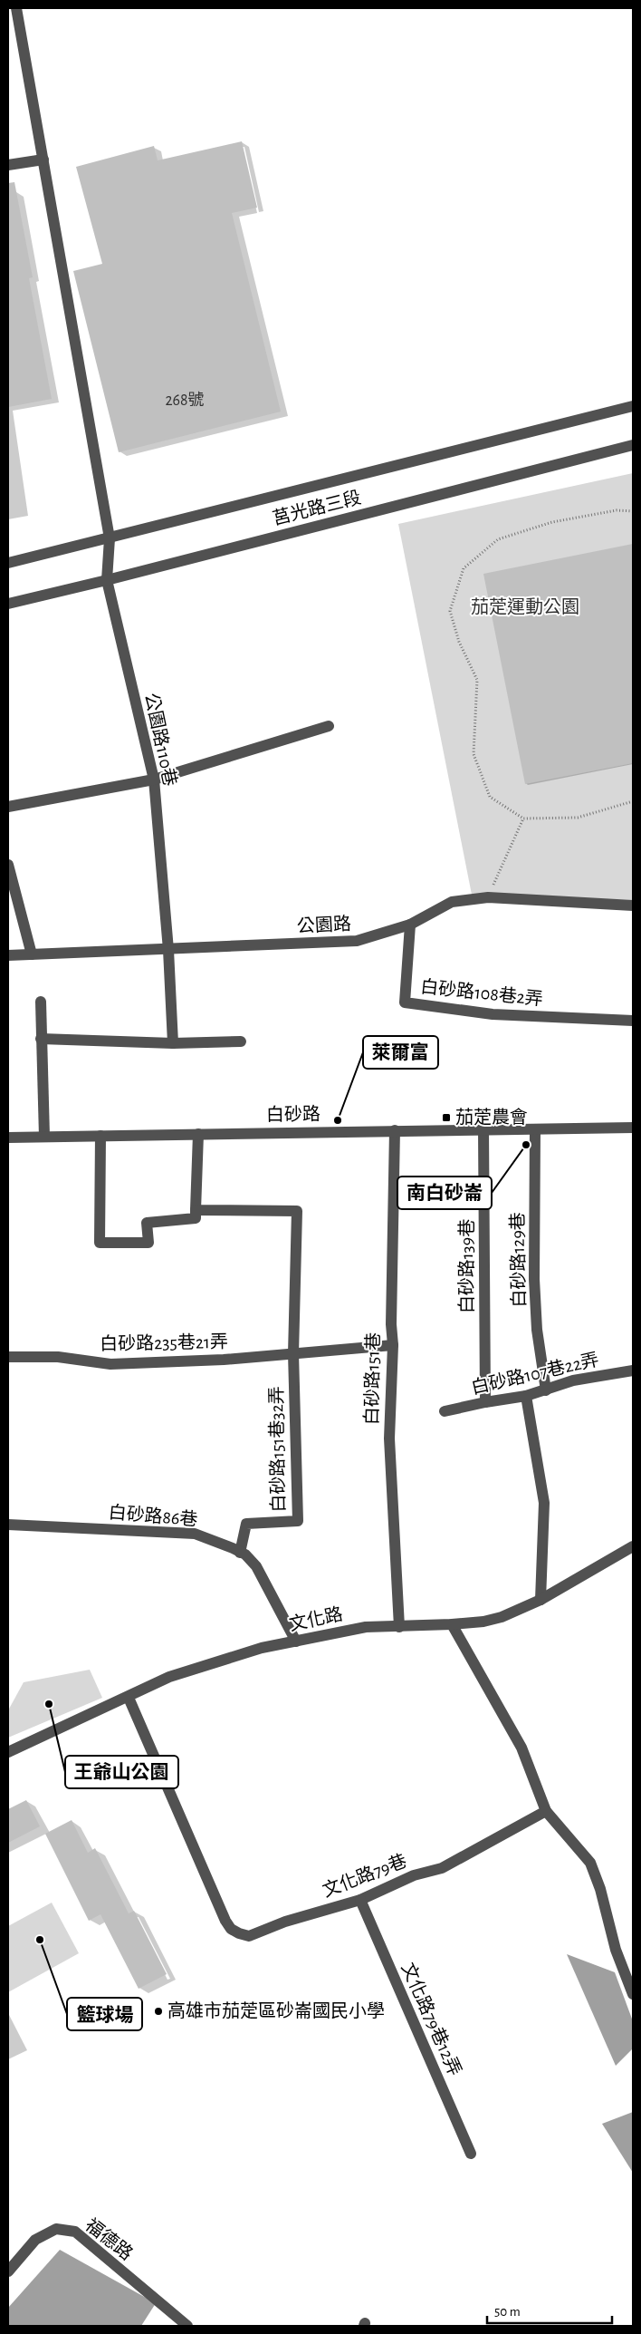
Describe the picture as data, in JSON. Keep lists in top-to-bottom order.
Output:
{
  "streets": {
    "street": [
      "莒光路三段",
      "公園路110巷",
      "公園路",
      "白砂路108巷2弄",
      "白砂路",
      "白砂路129巷",
      "白砂路139巷",
      "白砂路235巷21弄",
      "白砂路107巷22弄",
      "白砂路151巷",
      "白砂路151巷32弄",
      "白砂路86巷",
      "文化路",
      "文化路79巷",
      "文化路79巷12弄",
      "福德路"
    ]
  },
  "crossings": [
    ["莒光路三段", "公園路110巷"],
    ["公園路110巷", "公園路"],
    ["公園路", "白砂路108巷2弄"],
    ["白砂路", "白砂路129巷"],
    ["白砂路", "白砂路139巷"],
    ["白砂路", "白砂路151巷"],
    ["白砂路129巷", "白砂路107巷22弄"],
    ["白砂路139巷", "白砂路107巷22弄"],
    ["白砂路235巷21弄", "白砂路151巷32弄"],
    ["白砂路151巷", "文化路"],
    ["白砂路151巷32弄", "白砂路86巷"],
    ["白砂路86巷", "文化路"],
    ["文化路", "文化路79巷"],
    ["文化路79巷", "文化路79巷12弄"]
  ],
  "parks": ["茄萣運動公園"],
  "places": {
    "transit": ["茄萣農會"],
    "other": [
      "萊爾富",
      "南白砂崙",
      "王爺山公園",
      "籃球場",
      "高雄市茄萣區砂崙國民小學"
    ]
  },
  "house_numbers": ["268號"],
  "scale_bar": "50 m"
}
